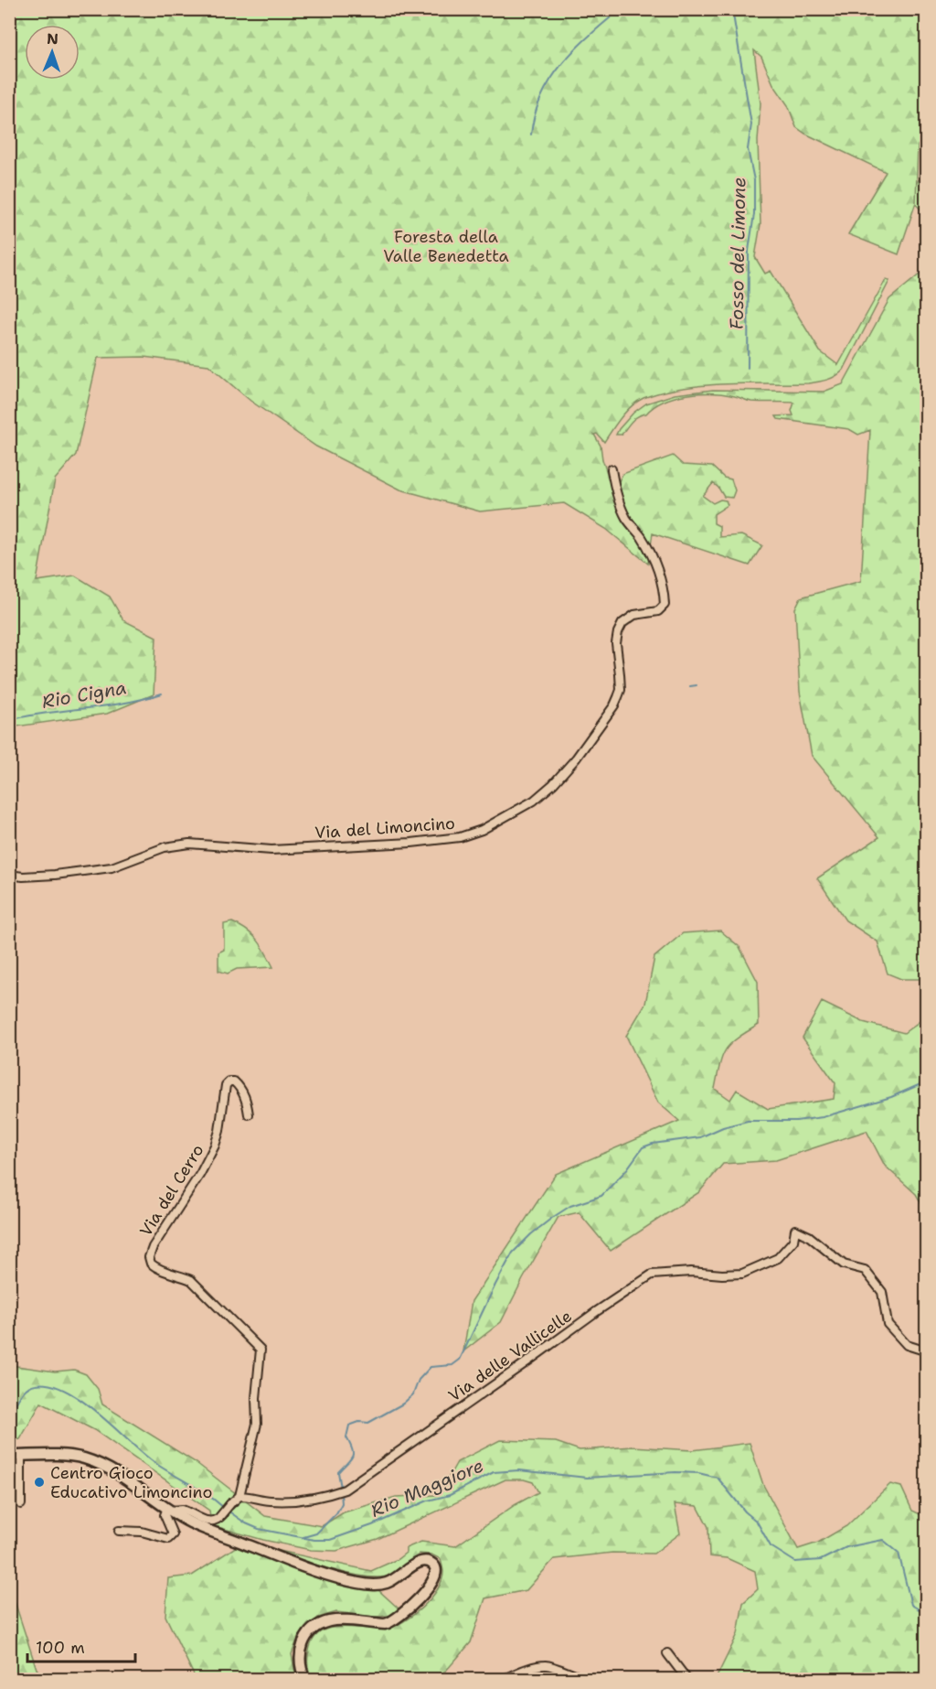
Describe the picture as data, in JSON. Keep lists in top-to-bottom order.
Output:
{
  "streets": {
    "street": ["Via del Limoncino", "Via del Cerro", "Via delle Vallicelle"]
  },
  "crossings": [
    ["Via del Cerro", "Via delle Vallicelle"]
  ],
  "water": ["Fosso del Limone", "Rio Cigna", "Rio Maggiore"],
  "parks": ["Foresta della Valle Benedetta"],
  "places": ["Centro Gioco Educativo Limoncino"],
  "scale_bar": "100 m",
  "north": "top"
}
